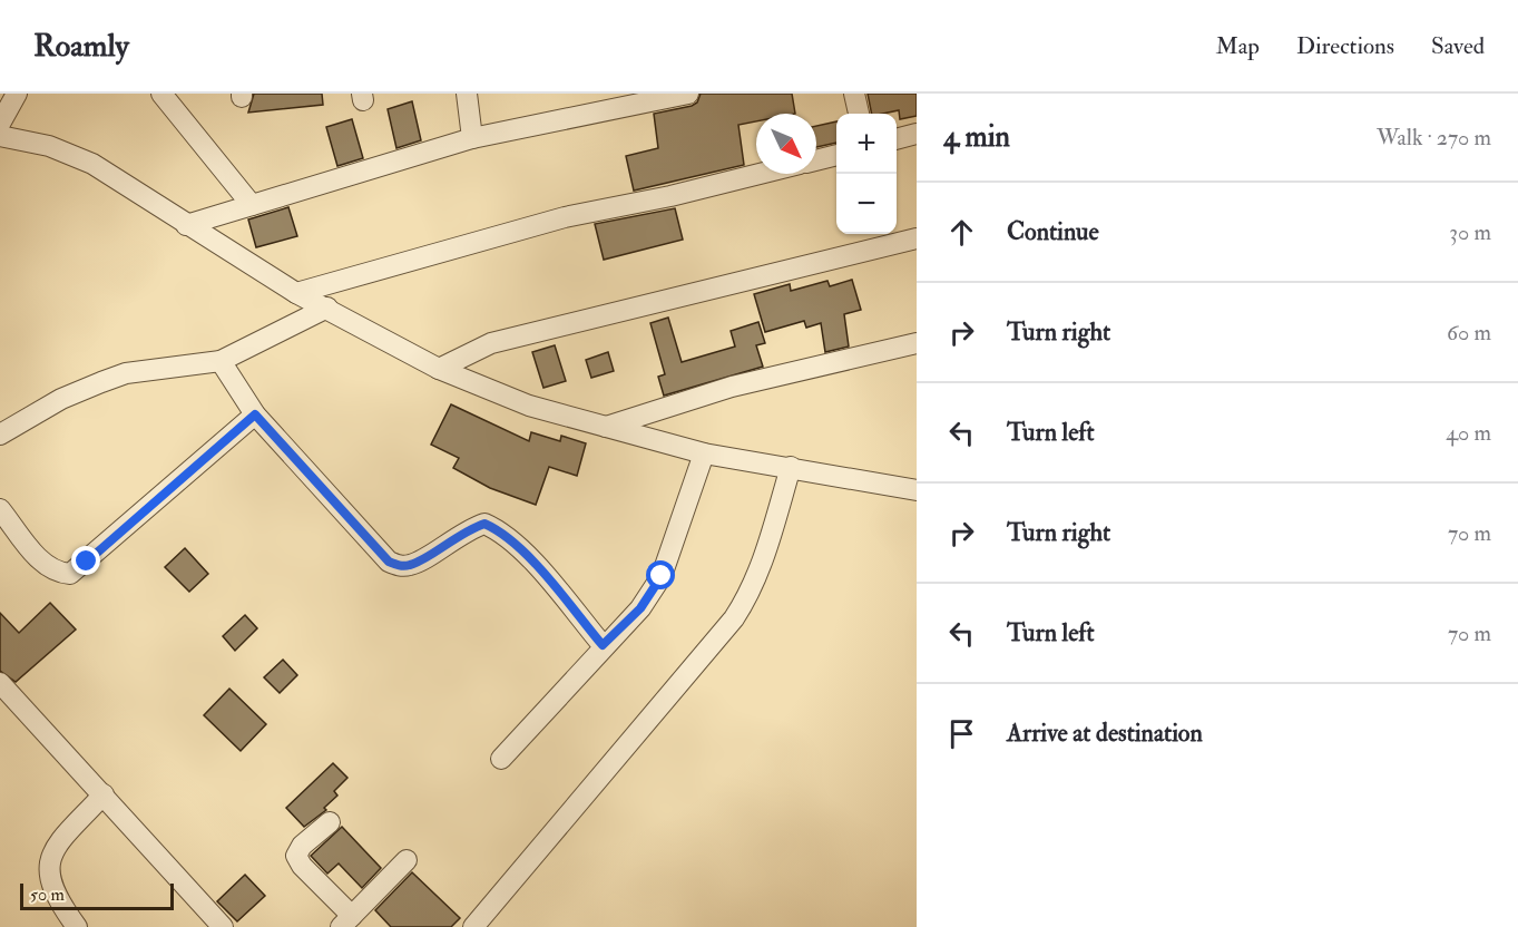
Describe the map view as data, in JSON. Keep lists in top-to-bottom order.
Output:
{
  "scale_bar": "50 m",
  "north": "bottom right",
  "page": {
    "header": "Roamly",
    "nav": ["Map", "Directions", "Saved"],
    "heading": ["4 min", "Walk · 270 m"],
    "map_buttons": ["+", "−"],
    "list": [
      ["Continue", "30 m"],
      ["Turn right", "60 m"],
      ["Turn left", "40 m"],
      ["Turn right", "70 m"],
      ["Turn left", "70 m"],
      "Arrive at destination"
    ],
    "scale": "50 m"
  }
}
